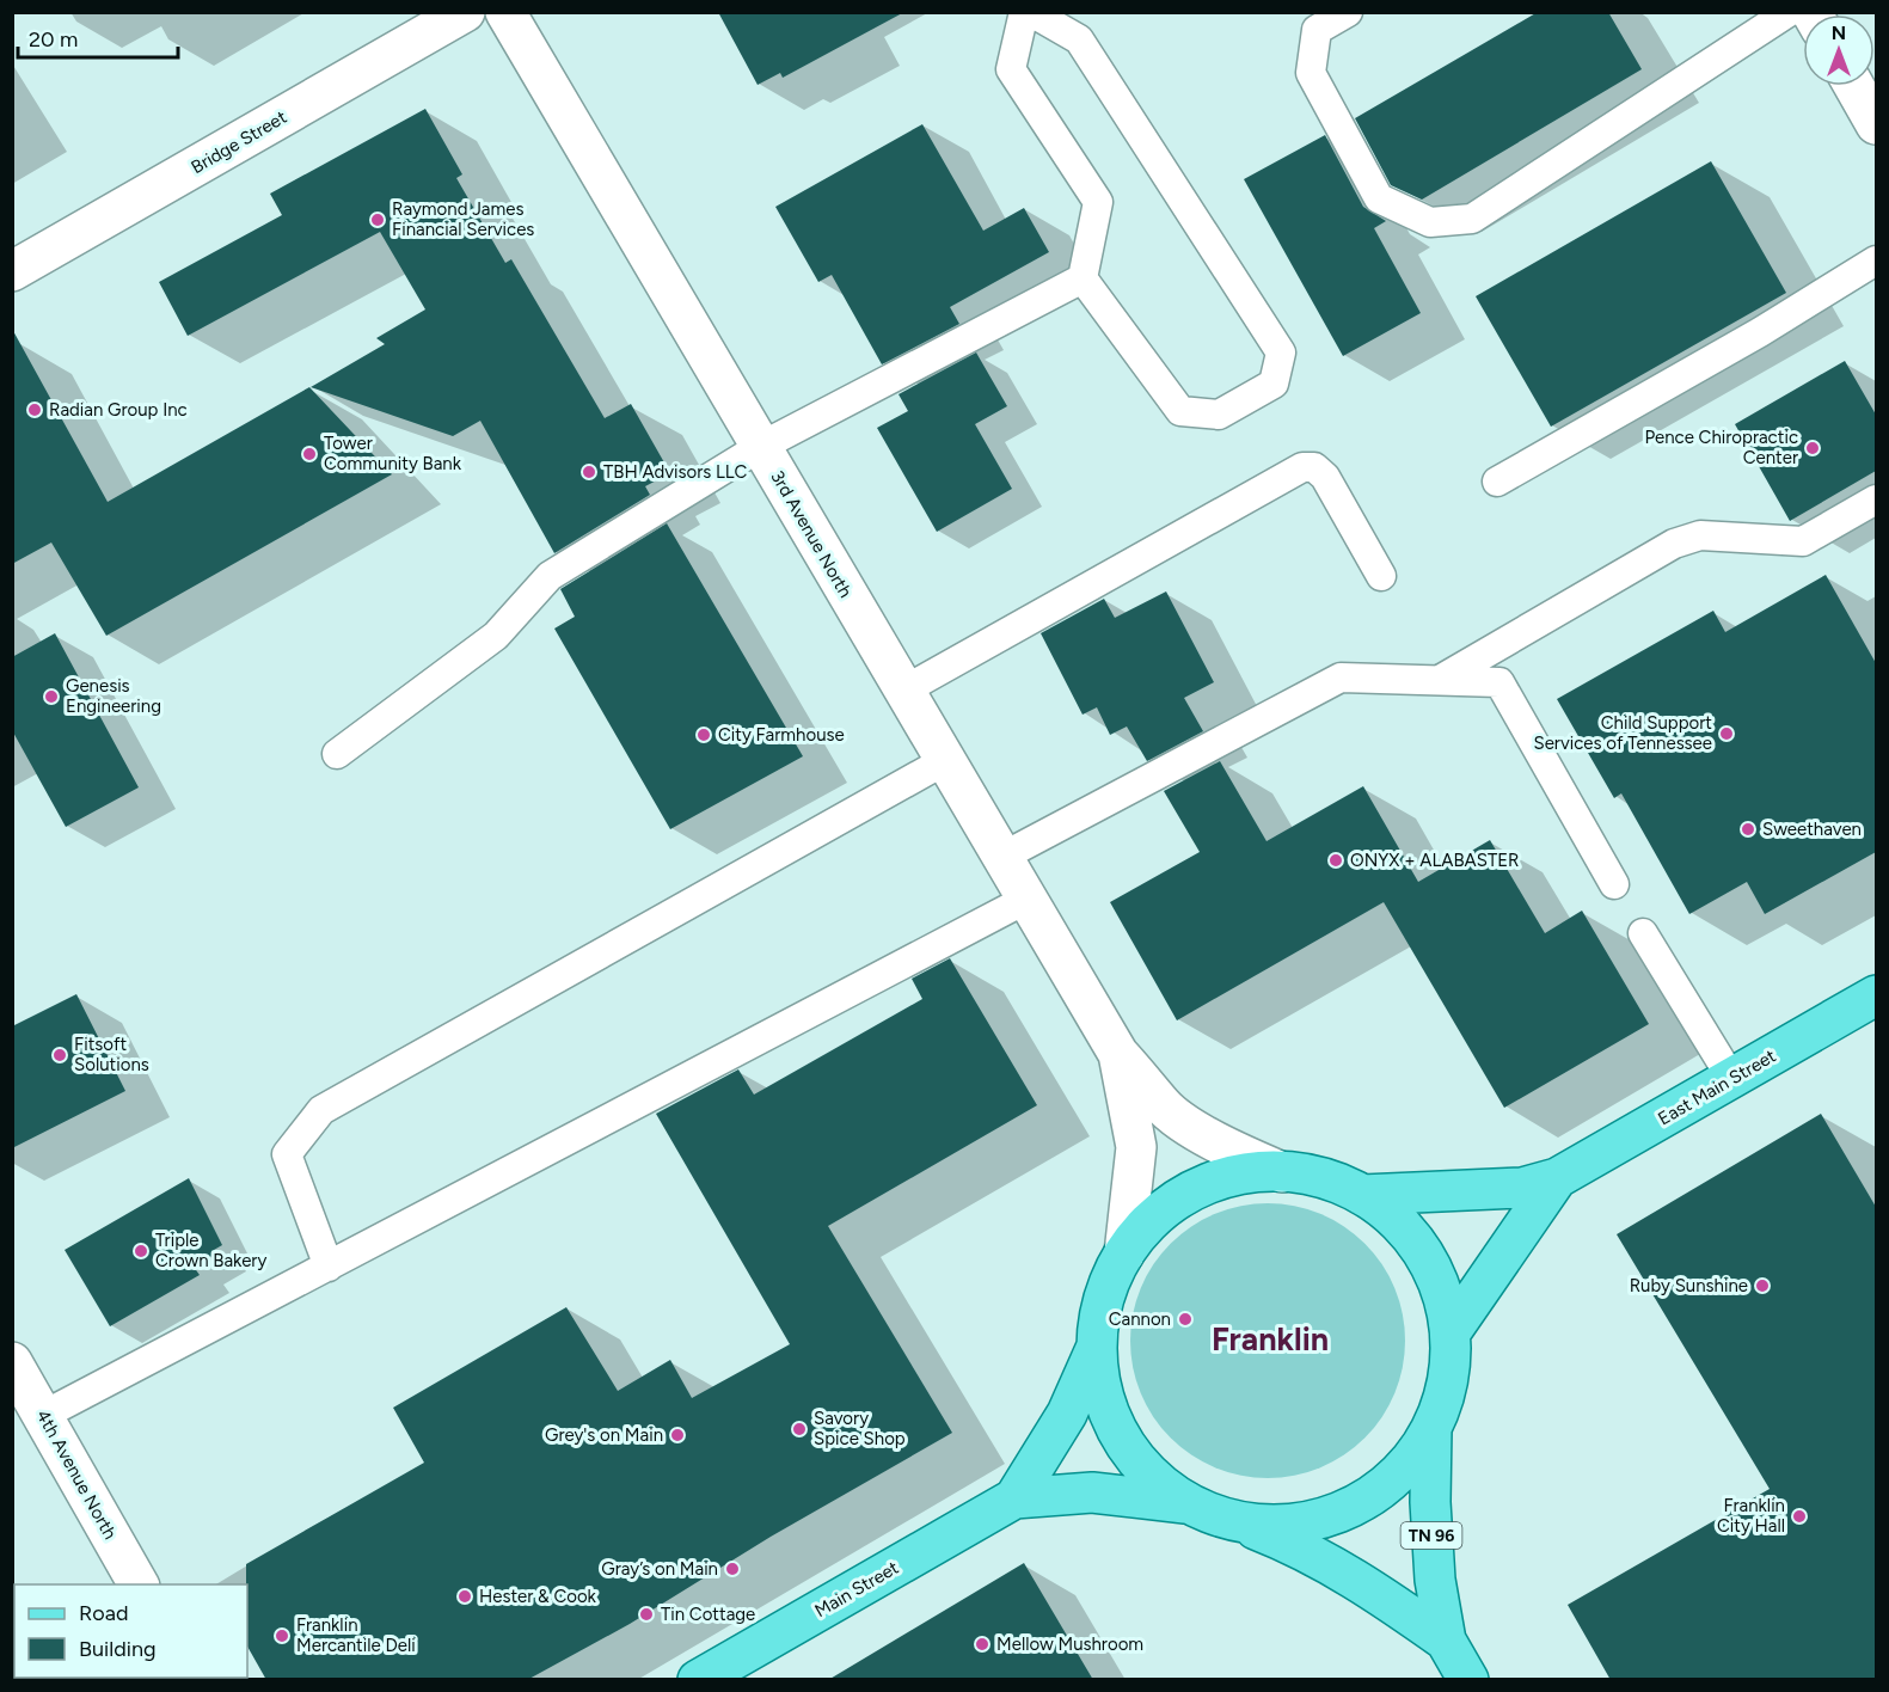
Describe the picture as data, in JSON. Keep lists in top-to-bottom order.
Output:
{
  "streets": {
    "main road": [
      "Bridge Street",
      "3rd Avenue North",
      "East Main Street",
      "4th Avenue North",
      "TN 96",
      "Main Street"
    ]
  },
  "crossings": [
    ["TN 96", "Main Street"]
  ],
  "districts": ["Franklin"],
  "places": [
    "Raymond James Financial Services",
    "Radian Group Inc",
    "Pence Chiropractic Center",
    "Tower Community Bank",
    "TBH Advisors LLC",
    "Genesis Engineering",
    "Child Support Services of Tennessee",
    "City Farmhouse",
    "Sweethaven",
    "ONYX + ALABASTER",
    "Fitsoft Solutions",
    "Triple Crown Bakery",
    "Ruby Sunshine",
    "Cannon",
    "Savory Spice Shop",
    "Grey's on Main",
    "Franklin City Hall",
    "Gray’s on Main",
    "Hester & Cook",
    "Tin Cottage",
    "Franklin Mercantile Deli",
    "Mellow Mushroom"
  ],
  "legend": ["Road", "Building"],
  "scale_bar": "20 m",
  "north": "top"
}
